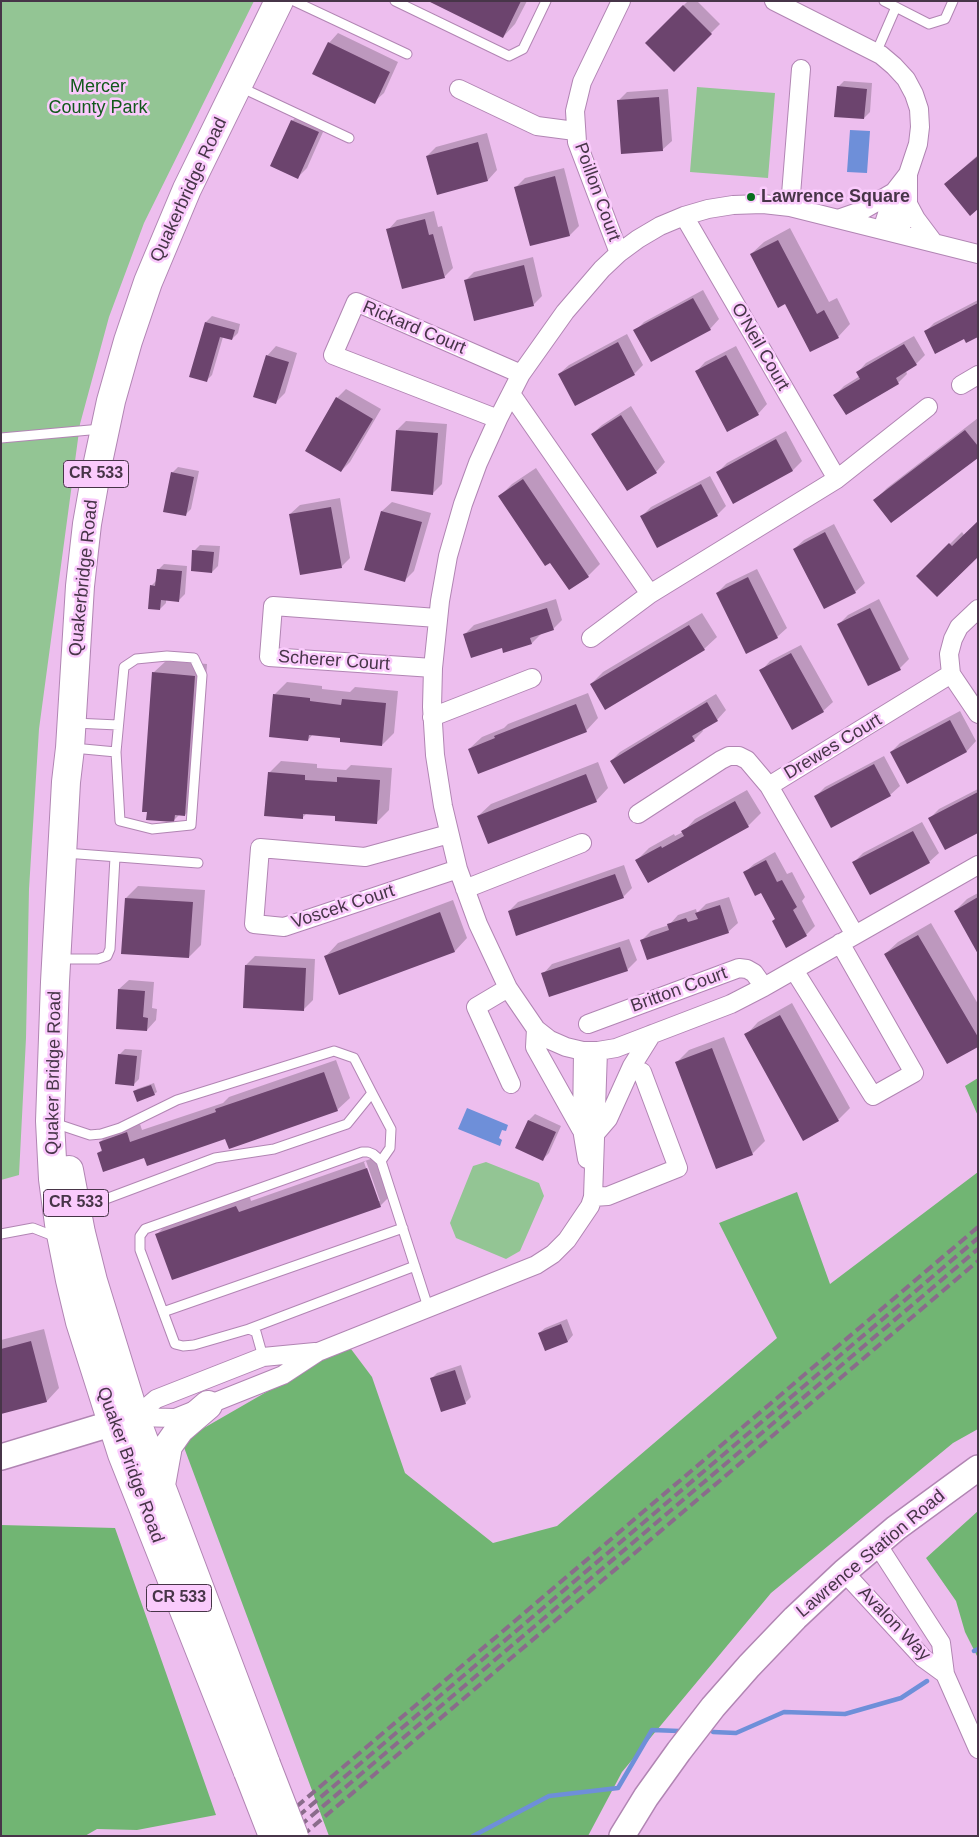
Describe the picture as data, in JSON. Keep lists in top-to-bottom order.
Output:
{
  "streets": {
    "main road": [
      "Quakerbridge Road",
      "CR 533",
      "Quaker Bridge Road",
      "Lawrence Station Road"
    ],
    "street": [
      "Poillon Court",
      "Rickard Court",
      "O'Neil Court",
      "Scherer Court",
      "Drewes Court",
      "Voscek Court",
      "Britton Court",
      "Avalon Way"
    ]
  },
  "crossings": [
    ["Quakerbridge Road", "Quaker Bridge Road"],
    ["Lawrence Station Road", "Avalon Way"]
  ],
  "parks": ["Mercer County Park"],
  "places": ["Lawrence Square"]
}
